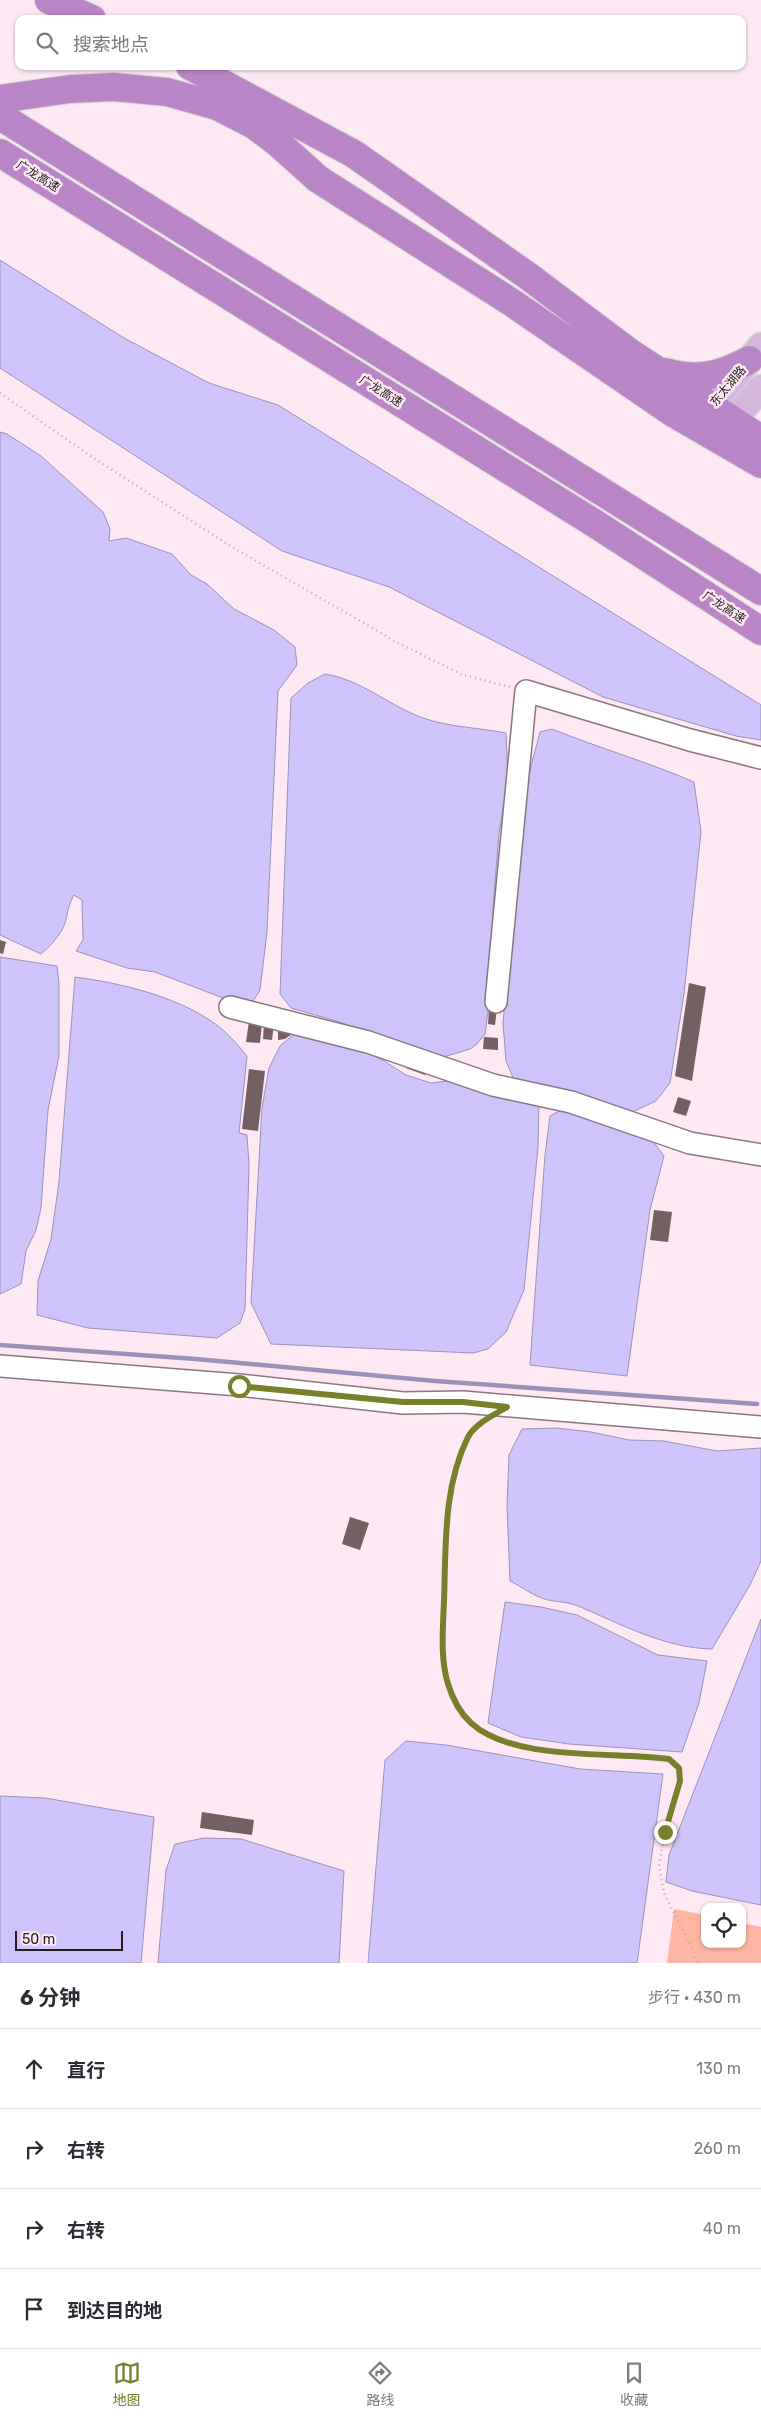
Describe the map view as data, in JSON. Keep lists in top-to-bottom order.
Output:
{
  "streets": {
    "highway": ["广龙高速"],
    "main road": ["东太湖路"]
  },
  "scale_bar": "50 m",
  "page": {
    "search": "搜索地点",
    "scale": "50 m",
    "heading": ["6 分钟", "步行 · 430 m"],
    "list": [
      ["直行", "130 m"],
      ["右转", "260 m"],
      ["右转", "40 m"],
      "到达目的地"
    ],
    "nav": ["地图", "路线", "收藏"]
  }
}
